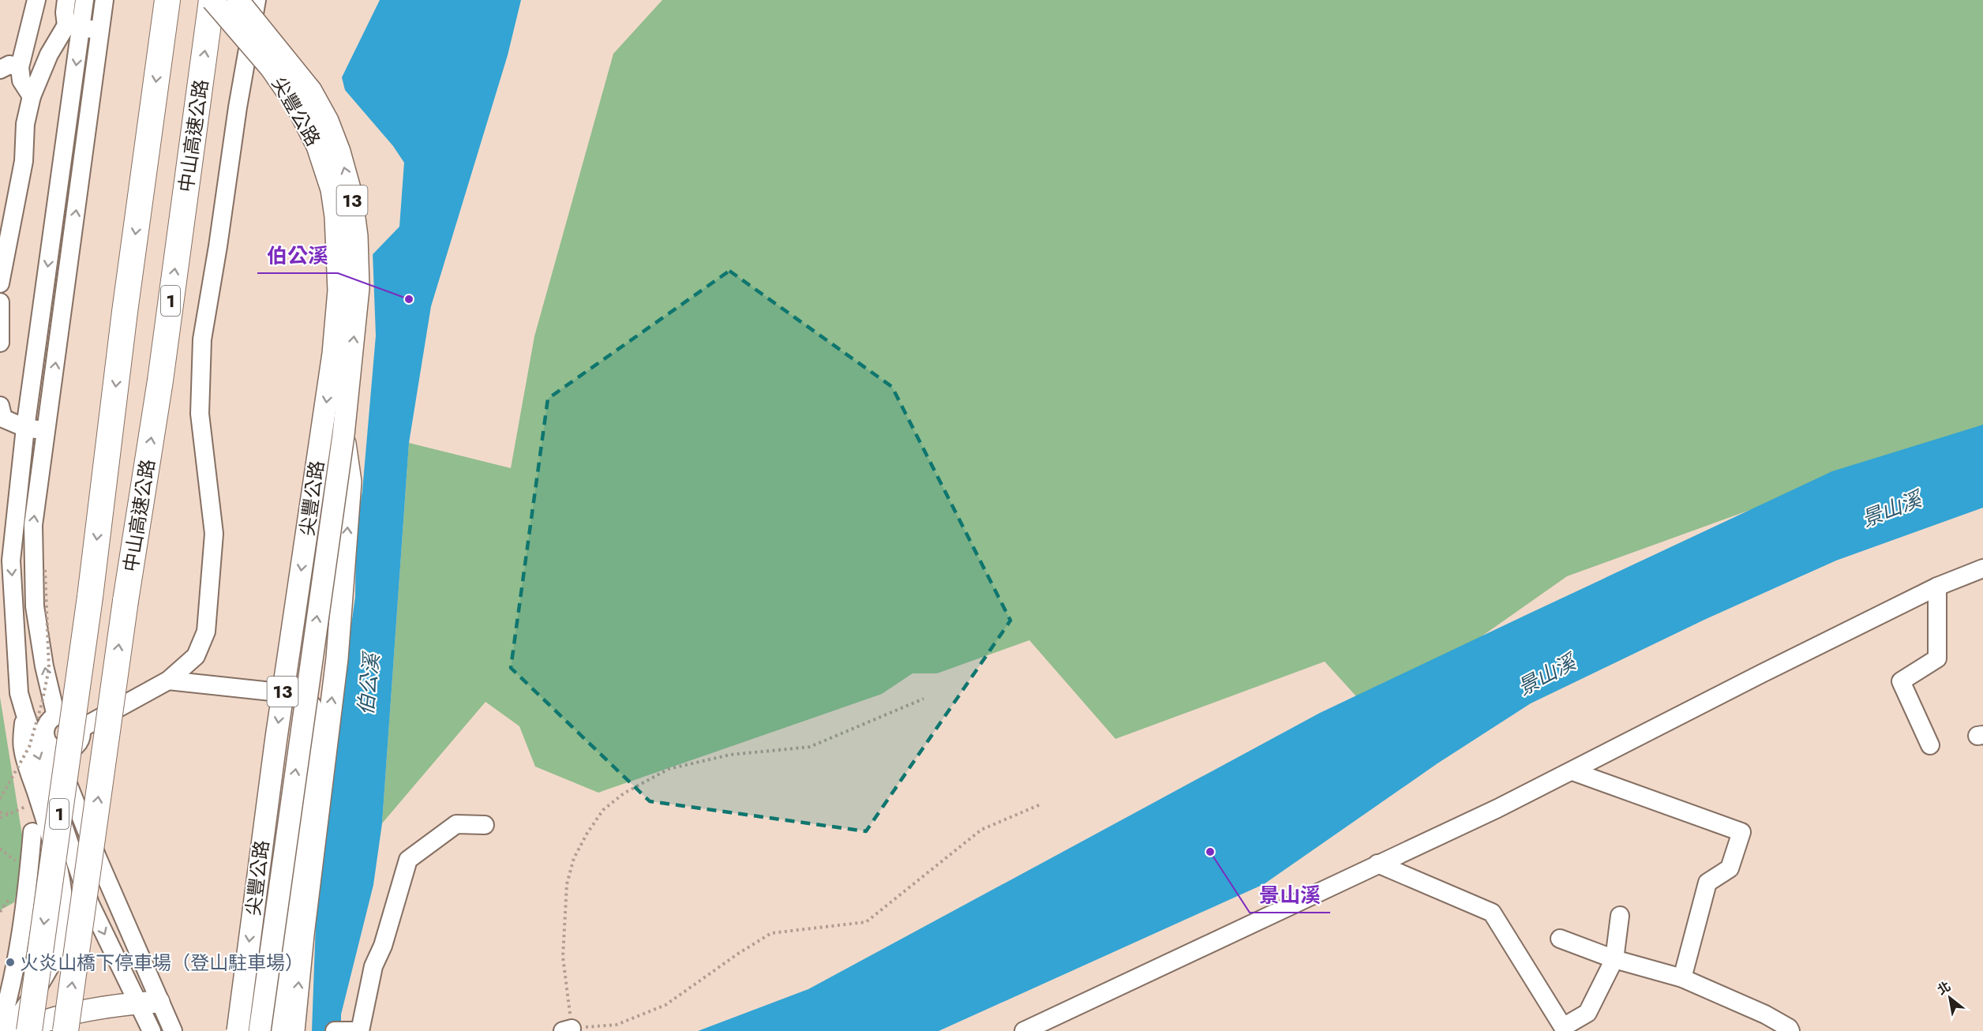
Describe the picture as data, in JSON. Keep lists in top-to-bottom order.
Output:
{
  "streets": {
    "highway": ["中山高速公路", "1"],
    "main road": ["尖豐公路", "13"]
  },
  "crossings": [
    ["尖豐公路", "中山高速公路"]
  ],
  "water": ["景山溪", "伯公溪"],
  "places": ["伯公溪", "景山溪", "火炎山橋下停車場（登山駐車場）"],
  "north": "top left"
}
